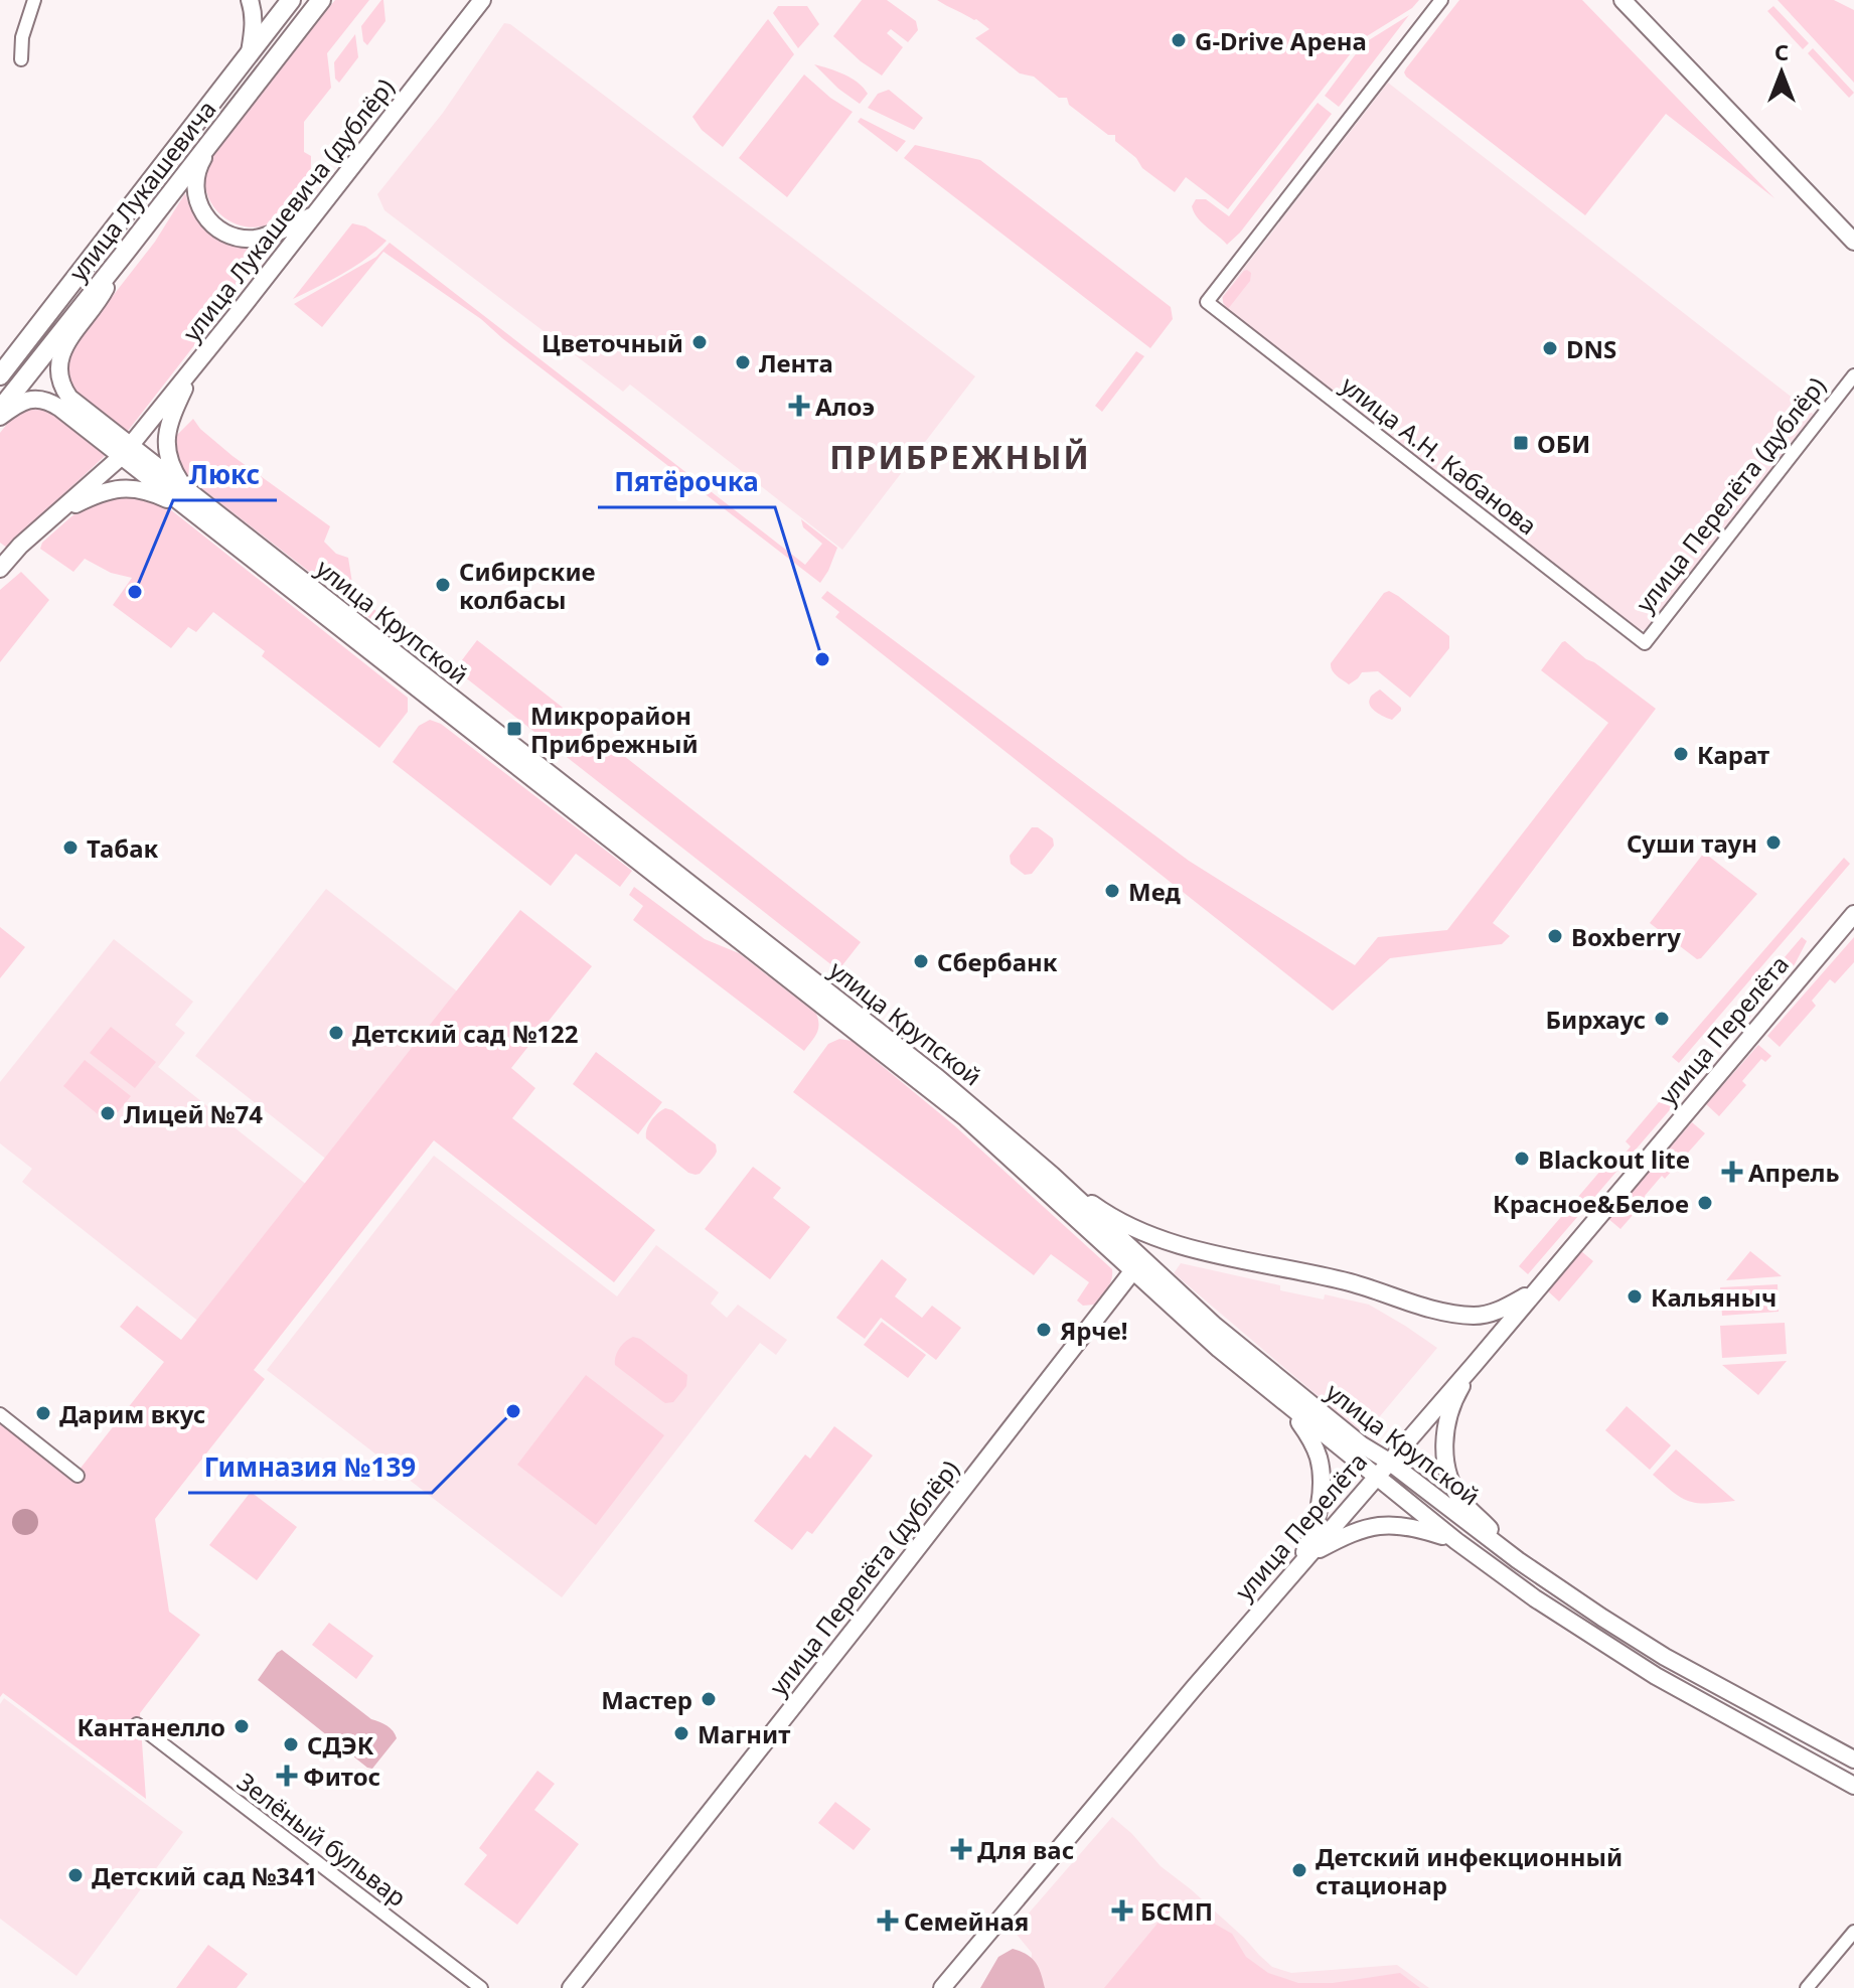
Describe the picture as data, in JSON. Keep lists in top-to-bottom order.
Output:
{
  "streets": {
    "main road": [
      "улица Лукашевича",
      "улица Лукашевича (дублёр)",
      "улица Перелёта (дублёр)",
      "улица Крупской",
      "улица Перелёта"
    ],
    "street": ["улица А.Н. Кабанова", "Зелёный бульвар"]
  },
  "crossings": [
    ["улица Лукашевича", "улица Крупской"],
    ["улица Лукашевича (дублёр)", "улица Крупской"],
    ["улица А.Н. Кабанова", "улица Перелёта (дублёр)"],
    ["улица Перелёта (дублёр)", "улица Крупской"],
    ["улица Крупской", "улица Перелёта"]
  ],
  "districts": ["ПРИБРЕЖНЫЙ"],
  "places": {
    "other": [
      "G-Drive Арена",
      "Цветочный",
      "DNS",
      "Лента",
      "Сибирские колбасы",
      "Люкс",
      "Пятёрочка",
      "Карат",
      "Суши таун",
      "Табак",
      "Мед",
      "Boxberry",
      "Сбербанк",
      "Бирхаус",
      "Детский сад №122",
      "Лицей №74",
      "Blackout lite",
      "Красное&Белое",
      "Кальяныч",
      "Ярче!",
      "Гимназия №139",
      "Дарим вкус",
      "Мастер",
      "Кантанелло",
      "Магнит",
      "СДЭК",
      "Детский инфекционный стационар",
      "Детский сад №341"
    ],
    "health": [
      "Алоэ",
      "Апрель",
      "Фитос",
      "Для вас",
      "БСМП",
      "Семейная"
    ],
    "transit": ["ОБИ", "Микрорайон Прибрежный"]
  },
  "north": "top"
}
